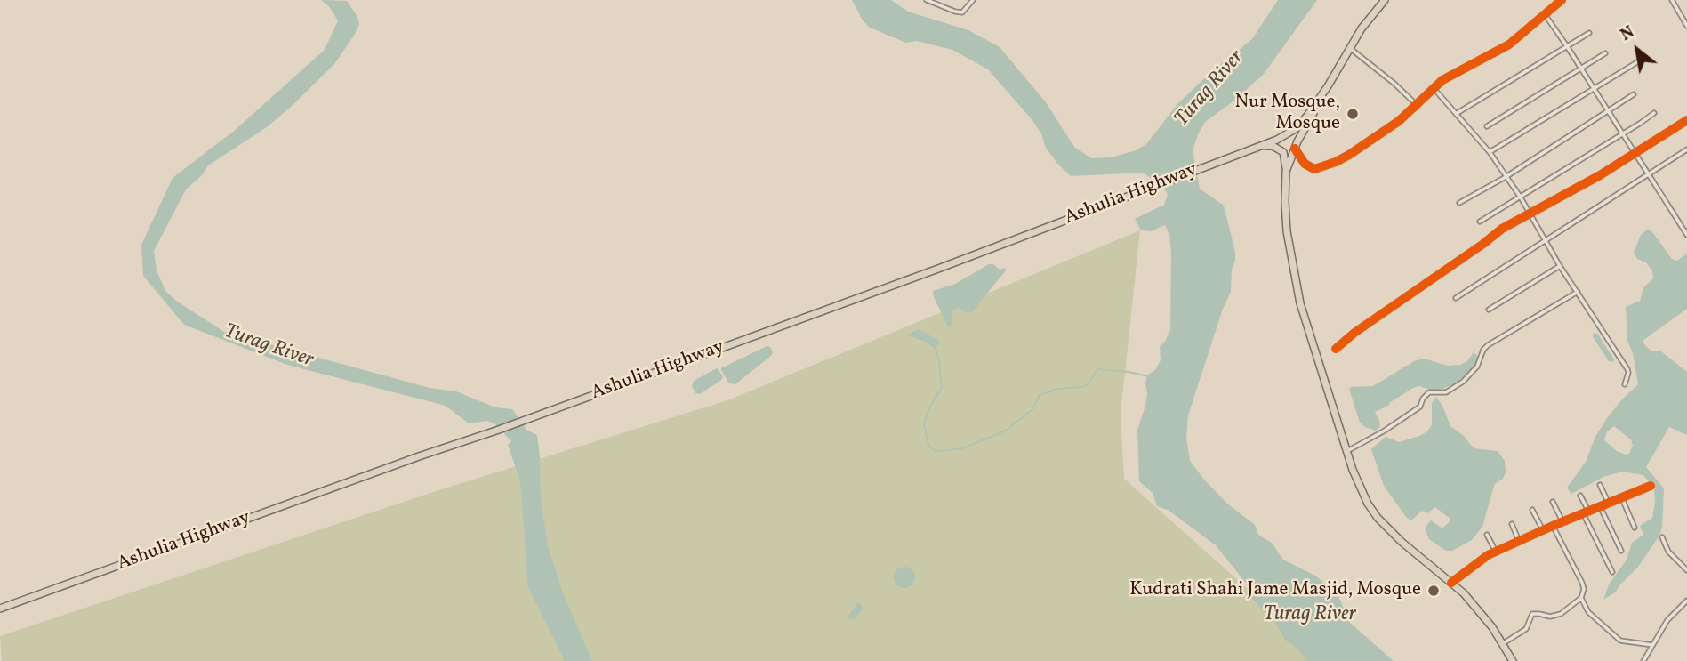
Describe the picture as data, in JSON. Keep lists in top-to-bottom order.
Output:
{
  "streets": {
    "highway": ["Ashulia Highway"]
  },
  "water": ["Turag River"],
  "places": ["Nur Mosque, Mosque", "Kudrati Shahi Jame Masjid, Mosque"],
  "north": "top left"
}
